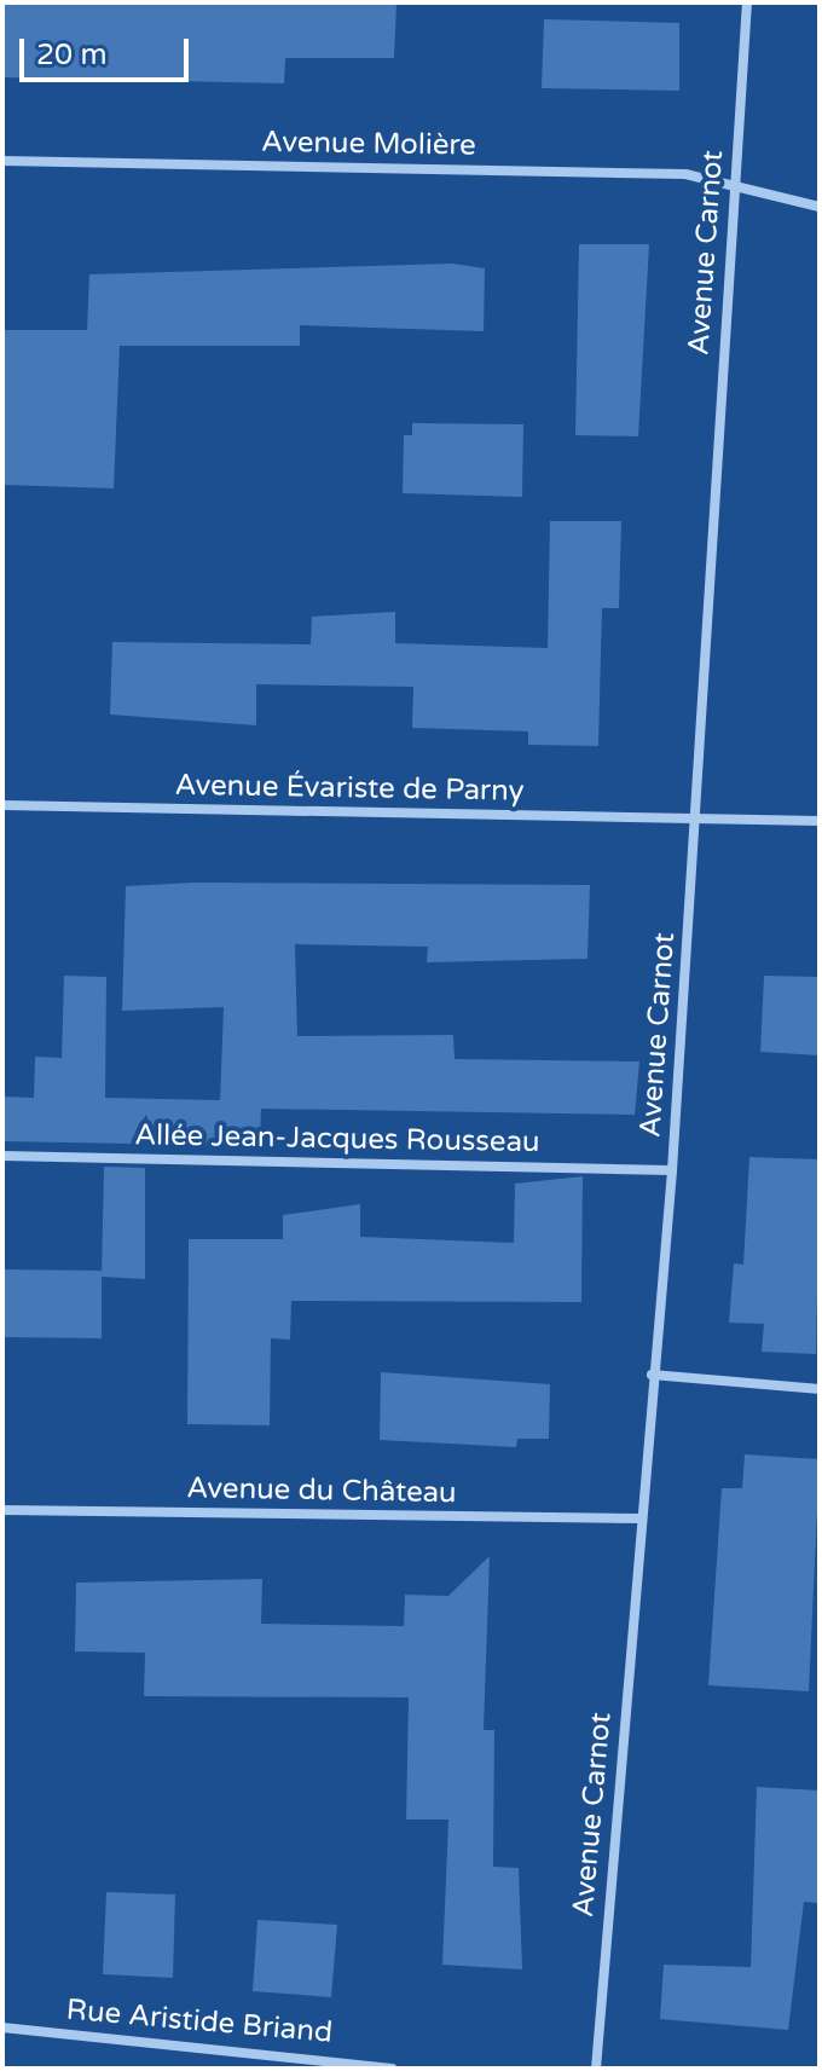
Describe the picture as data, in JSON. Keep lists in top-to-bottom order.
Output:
{
  "streets": {
    "street": [
      "Avenue Molière",
      "Avenue Carnot",
      "Avenue Évariste de Parny",
      "Allée Jean-Jacques Rousseau",
      "Avenue du Château",
      "Rue Aristide Briand"
    ]
  },
  "crossings": [
    ["Avenue Molière", "Avenue Carnot"],
    ["Avenue Carnot", "Avenue Évariste de Parny"],
    ["Avenue Carnot", "Allée Jean-Jacques Rousseau"],
    ["Avenue Carnot", "Avenue du Château"]
  ],
  "scale_bar": "20 m"
}
